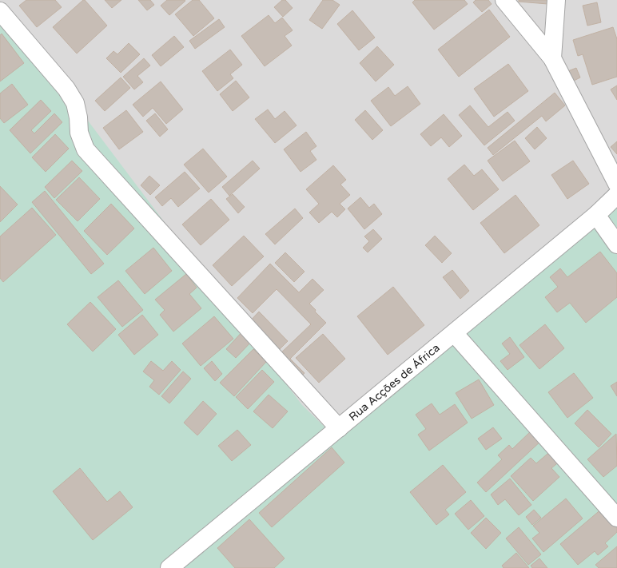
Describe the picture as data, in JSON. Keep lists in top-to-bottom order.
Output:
{
  "streets": {
    "street": ["Rua Acções de África"]
  }
}
